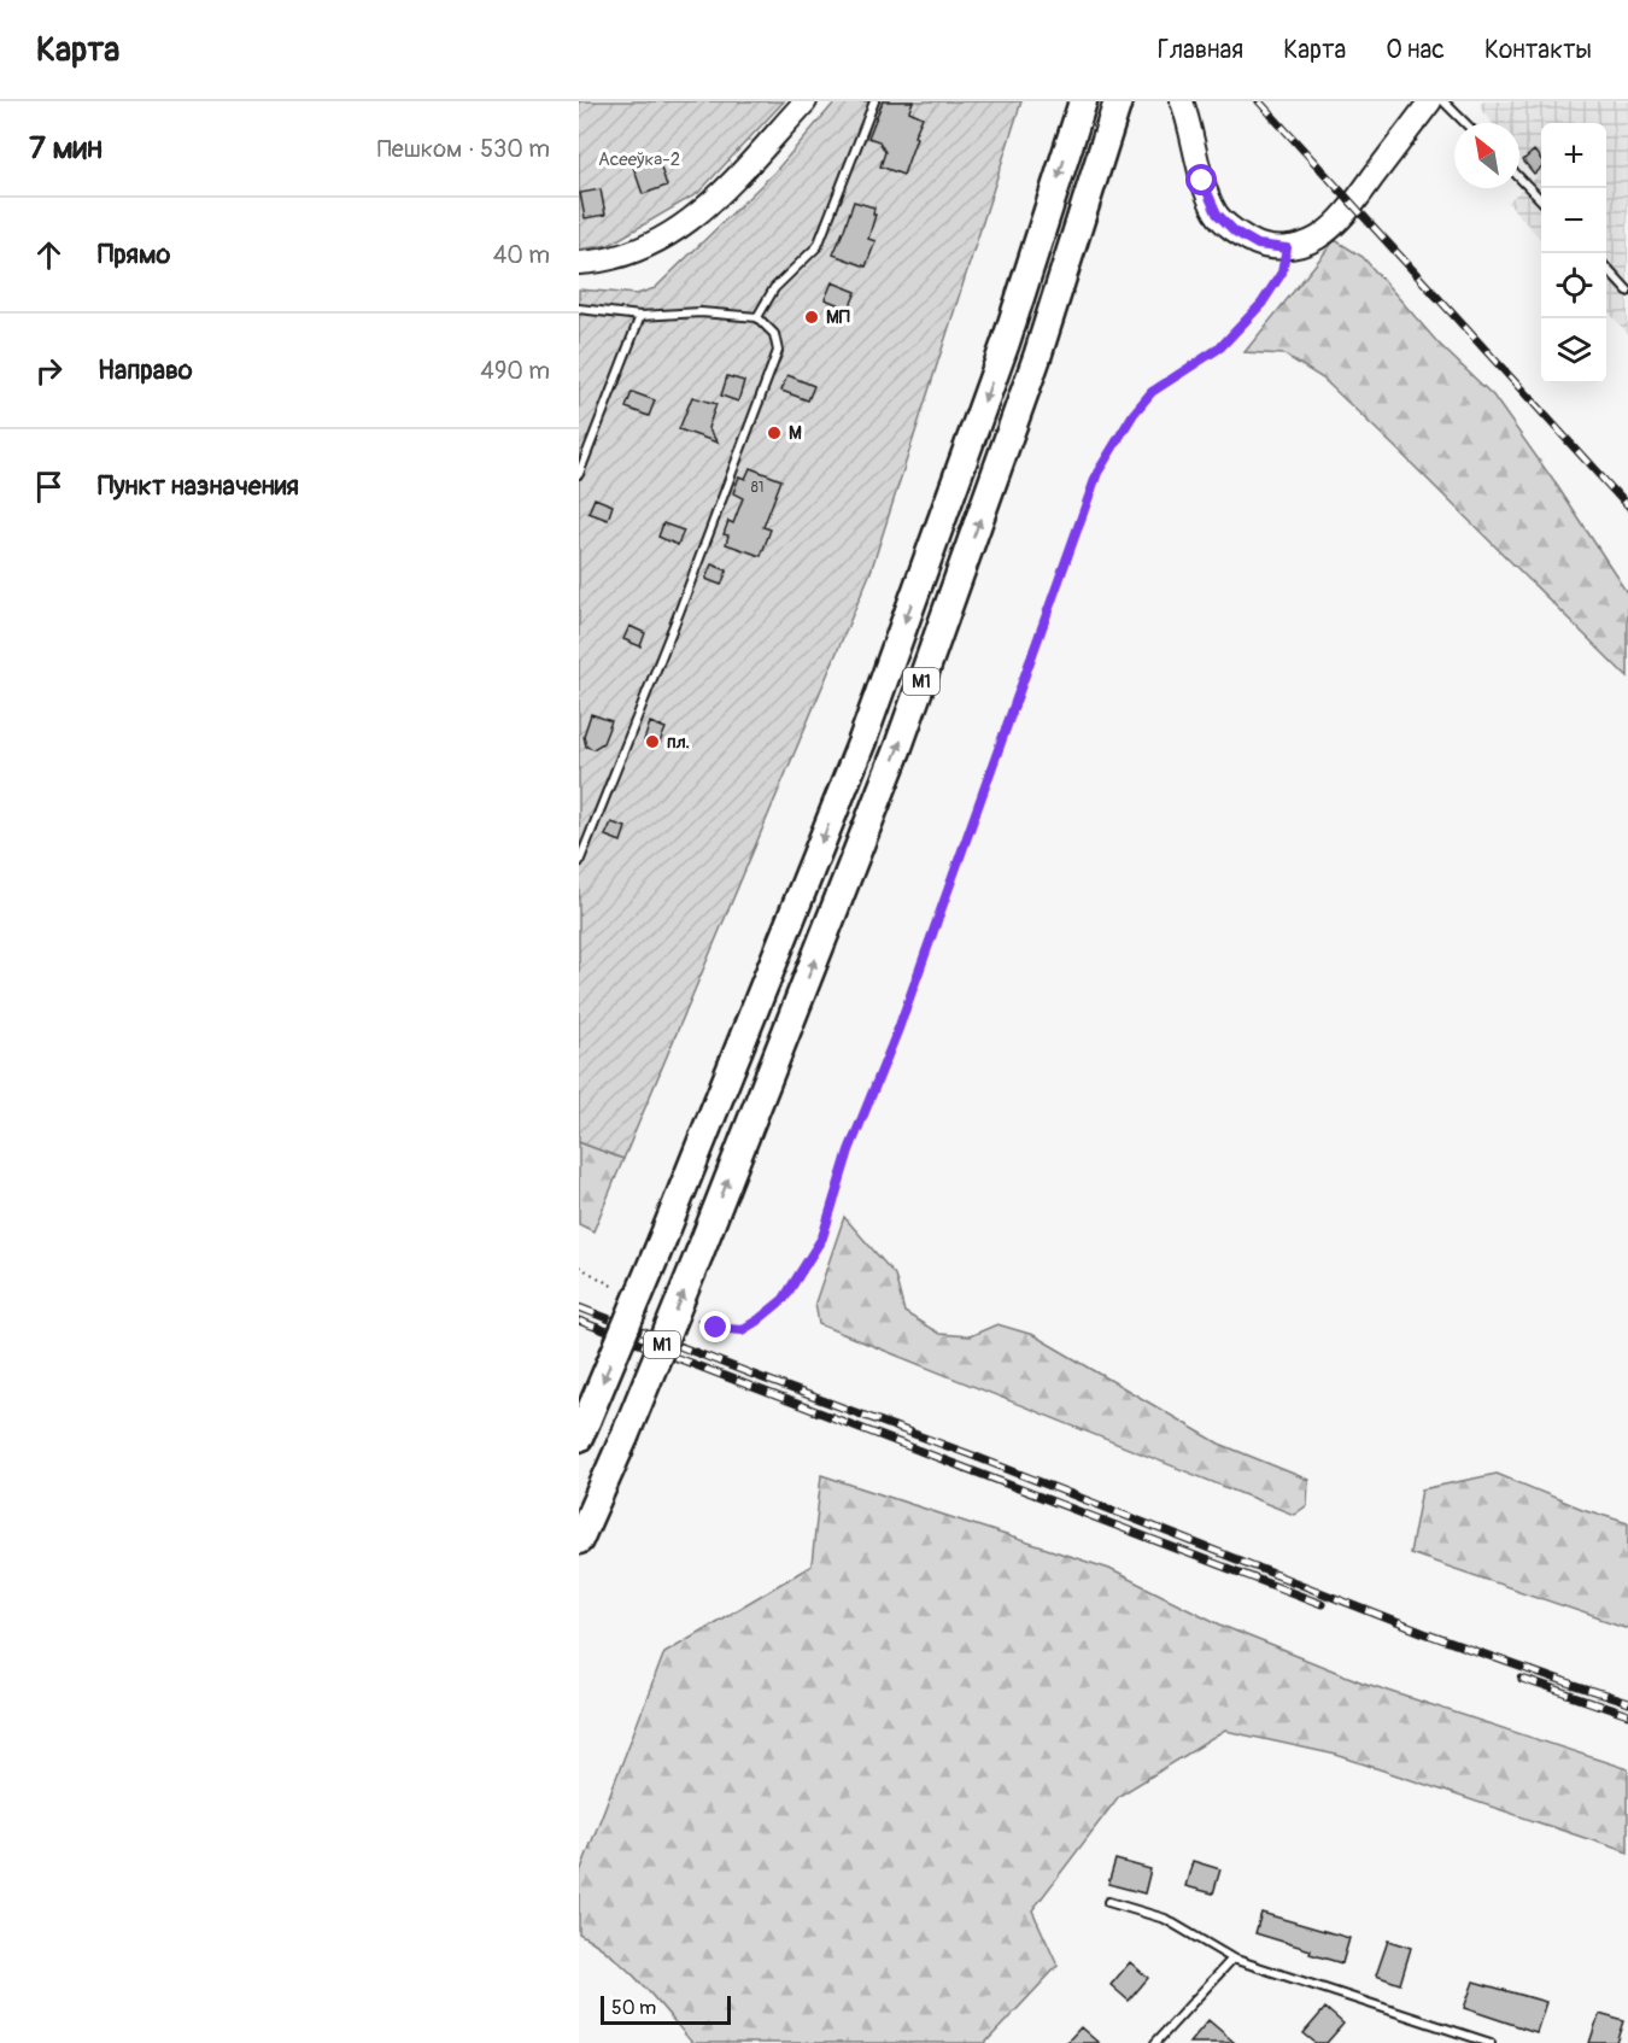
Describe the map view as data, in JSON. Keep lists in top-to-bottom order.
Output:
{
  "streets": {
    "highway": ["М1"]
  },
  "parks": ["Асееўка-2"],
  "places": ["МП", "М", "пл."],
  "house_numbers": ["81"],
  "scale_bar": "50 m",
  "north": "top left",
  "page": {
    "header": "Карта",
    "nav": [
      "Главная",
      "Карта",
      "О нас",
      "Контакты"
    ],
    "heading": ["7 мин", "Пешком · 530 m"],
    "map_buttons": ["+", "−"],
    "list": [
      ["Прямо", "40 m"],
      ["Направо", "490 m"],
      "Пункт назначения"
    ],
    "scale": "50 m"
  }
}
